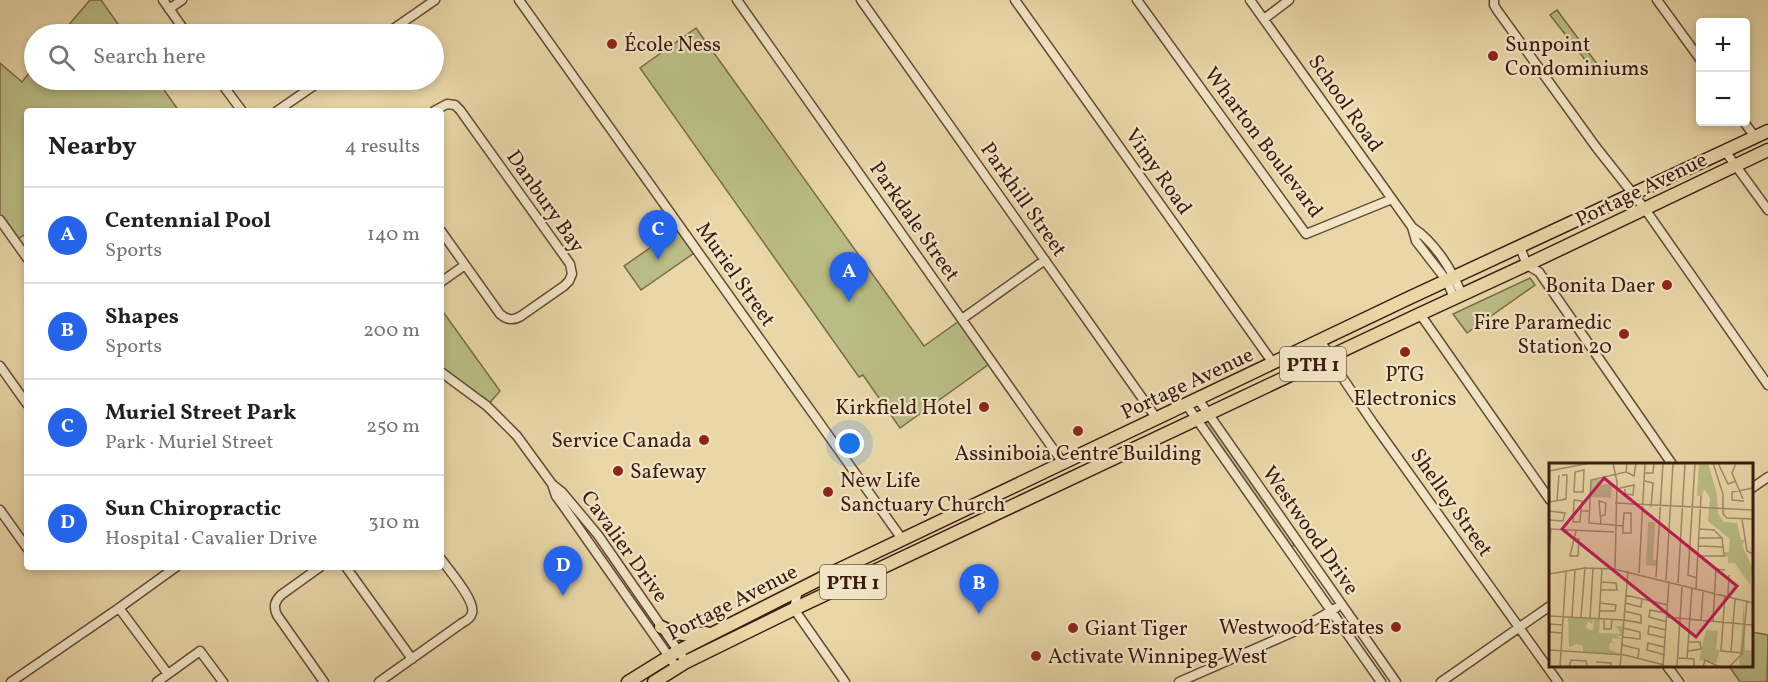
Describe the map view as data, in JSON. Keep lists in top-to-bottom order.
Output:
{
  "streets": {
    "highway": ["Portage Avenue", "PTH 1"],
    "street": [
      "School Road",
      "Wharton Boulevard",
      "Vimy Road",
      "Parkhill Street",
      "Danbury Bay",
      "Parkdale Street",
      "Muriel Street",
      "Shelley Street",
      "Westwood Drive",
      "Cavalier Drive"
    ]
  },
  "crossings": [
    ["School Road", "Wharton Boulevard"],
    ["School Road", "Portage Avenue"],
    ["Vimy Road", "Portage Avenue"],
    ["Portage Avenue", "Parkhill Street"],
    ["Portage Avenue", "Parkdale Street"],
    ["Portage Avenue", "Muriel Street"],
    ["Portage Avenue", "Shelley Street"],
    ["Portage Avenue", "Westwood Drive"],
    ["Portage Avenue", "Cavalier Drive"]
  ],
  "places": [
    "École Ness",
    "Sunpoint Condominiums",
    "Bonita Daer",
    "Fire Paramedic Station 20",
    "PTG Electronics",
    "Kirkfield Hotel",
    "Assiniboia Centre Building",
    "Service Canada",
    "Safeway",
    "New Life Sanctuary Church",
    "Westwood Estates",
    "Giant Tiger",
    "Activate Winnipeg West"
  ],
  "page": {
    "map_buttons": ["+", "−"],
    "search": "Search here",
    "heading": ["Nearby", "4 results"],
    "list": [
      {
        "mark": "A",
        "name": "Centennial Pool",
        "note": "Sports",
        "value": "140 m"
      },
      {
        "mark": "B",
        "name": "Shapes",
        "note": "Sports",
        "value": "200 m"
      },
      {
        "mark": "C",
        "name": "Muriel Street Park",
        "note": "Park · Muriel Street",
        "value": "250 m"
      },
      {
        "mark": "D",
        "name": "Sun Chiropractic",
        "note": "Hospital · Cavalier Drive",
        "value": "310 m"
      }
    ],
    "pins": [
      "C",
      "A",
      "D",
      "B"
    ]
  }
}
